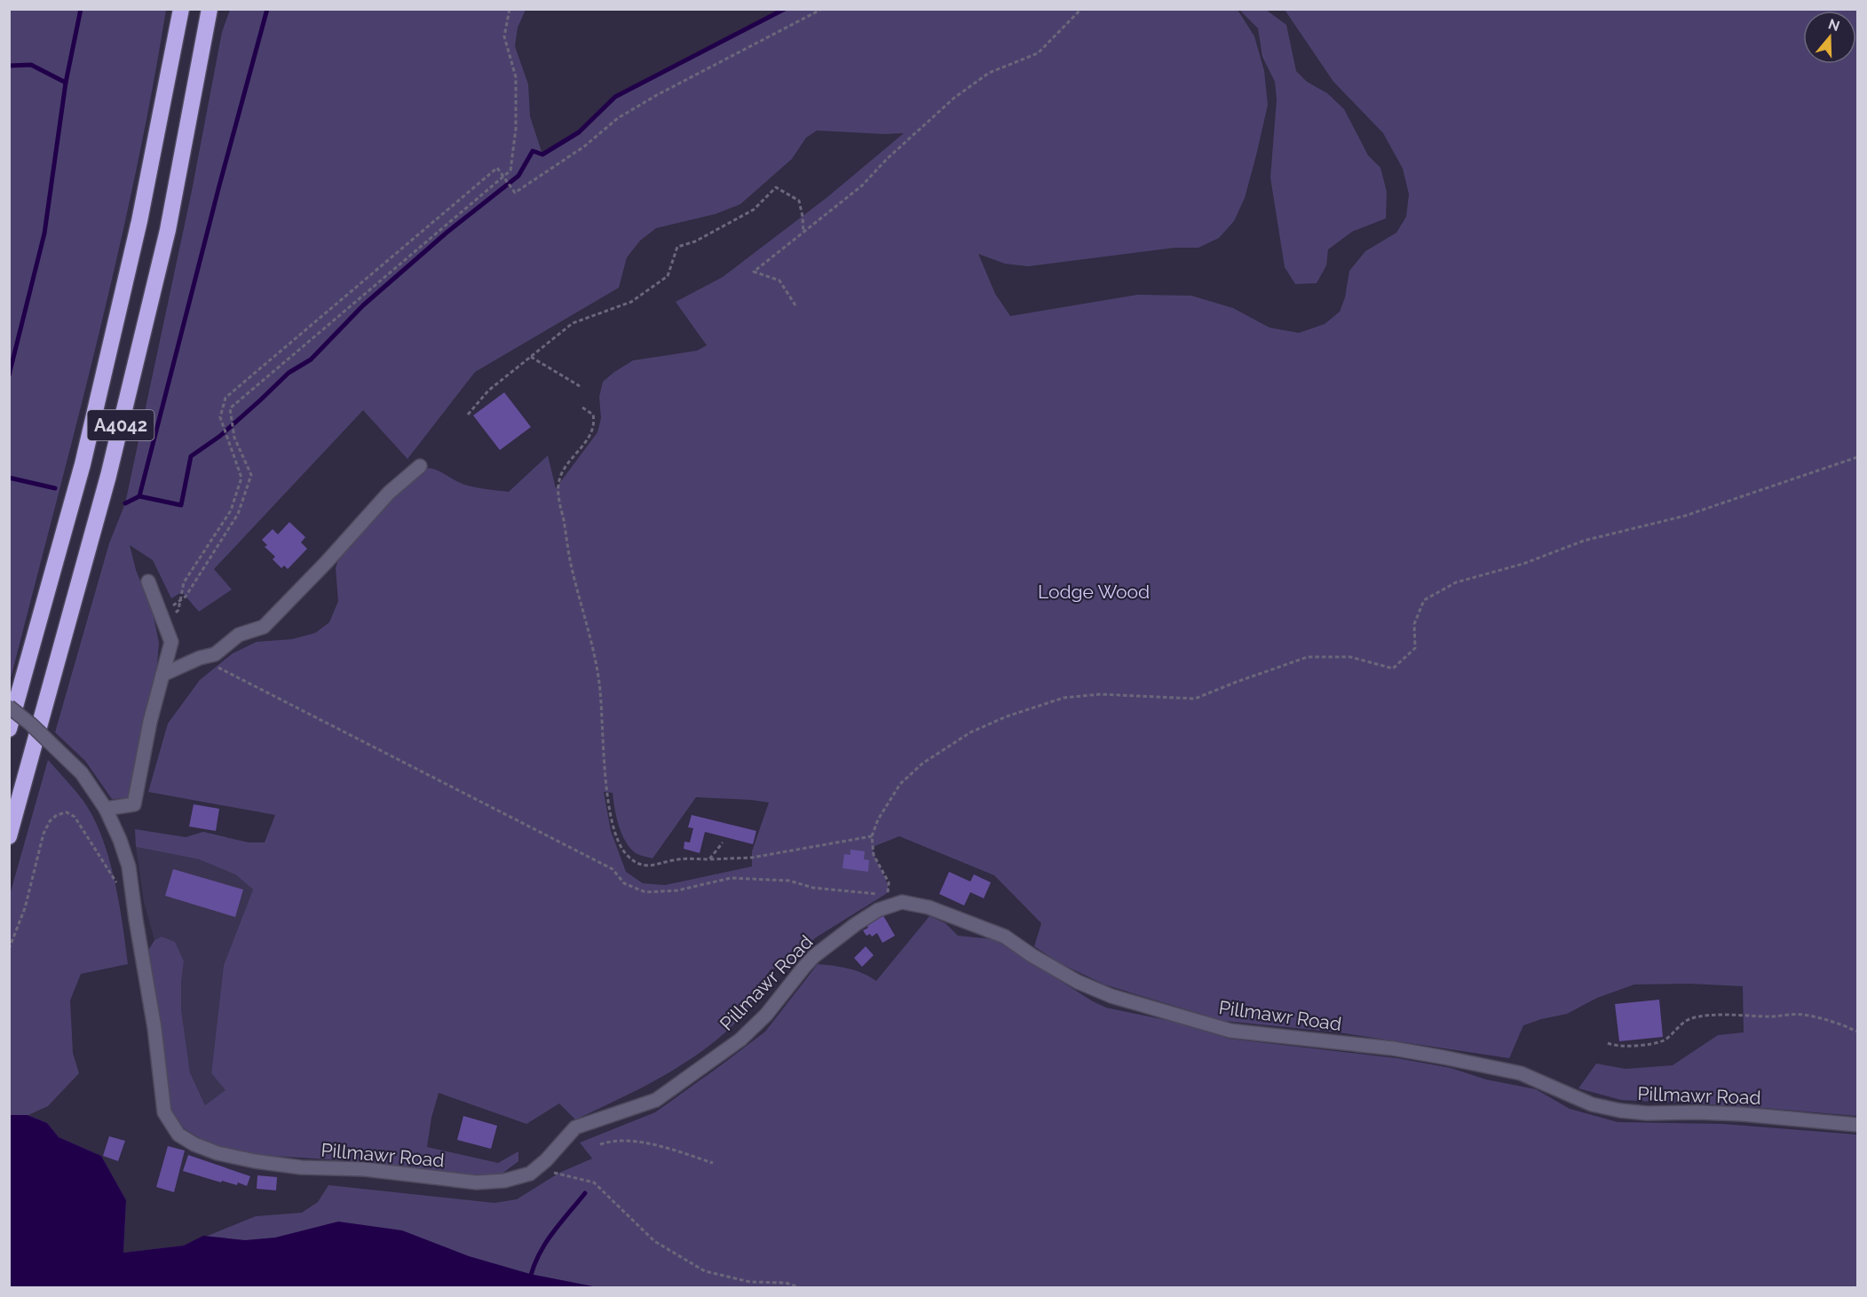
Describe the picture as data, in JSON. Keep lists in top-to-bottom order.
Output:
{
  "streets": {
    "highway": ["A4042"],
    "street": ["Pillmawr Road"]
  },
  "parks": ["Lodge Wood"],
  "north": "top"
}
